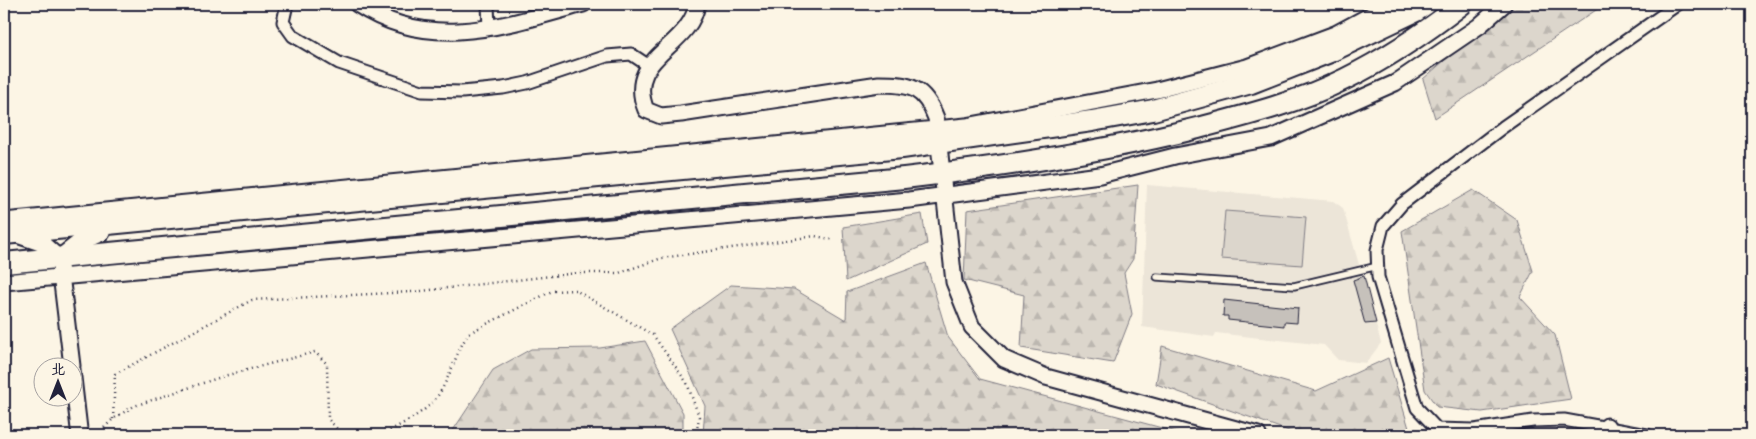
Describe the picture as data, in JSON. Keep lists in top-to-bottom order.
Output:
{
  "north": "top"
}
